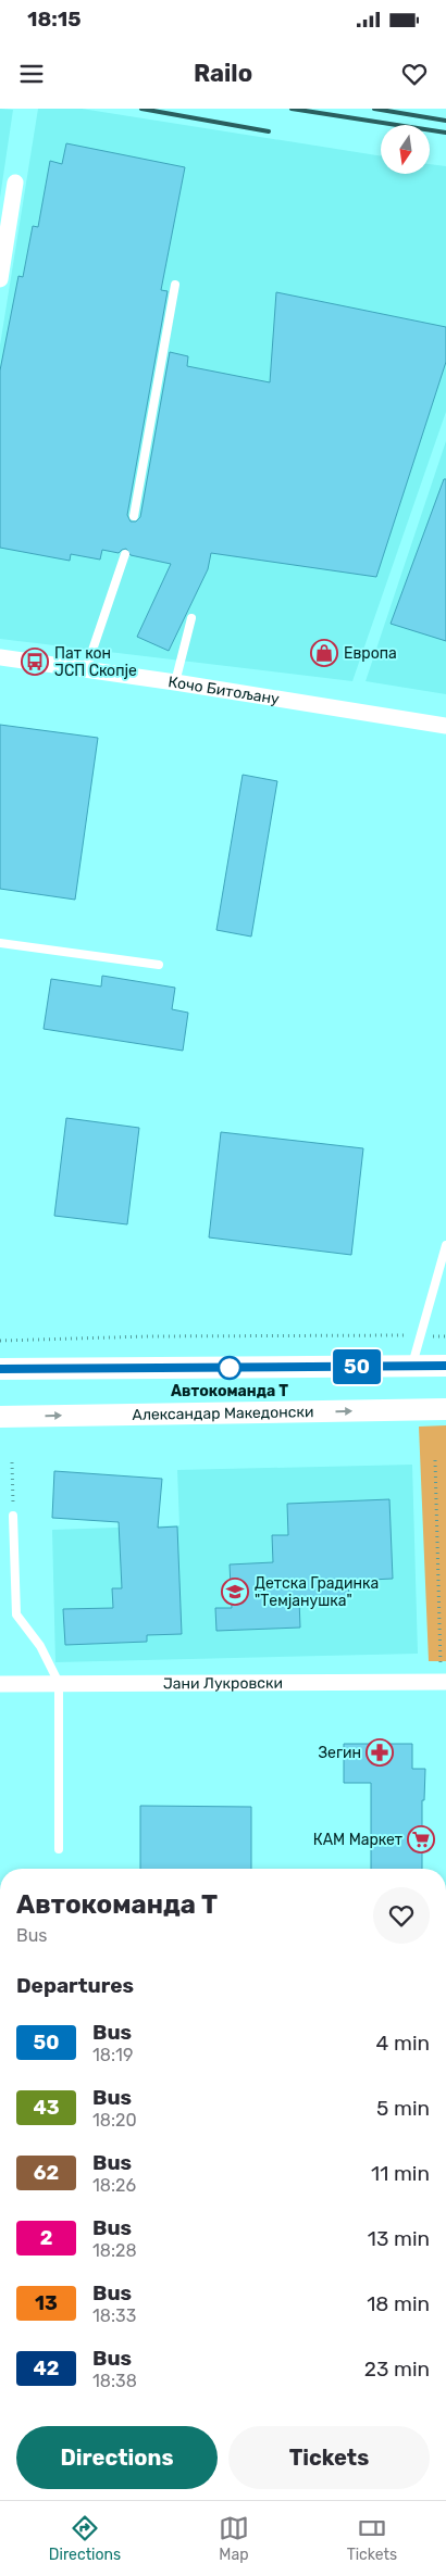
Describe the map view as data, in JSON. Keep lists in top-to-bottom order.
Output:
{
  "streets": {
    "street": ["Кочо Битољану", "Александар Македонски", "Јани Лукровски"]
  },
  "places": {
    "shop": ["Европа"],
    "bus stop": ["Пат кон ЈСП Скопје"],
    "other": ["Автокоманда Т"],
    "school or university": ["Детска Градинка \"Темјанушка\""],
    "pharmacy": ["Зегин"],
    "supermarket": ["КАМ Маркет"]
  },
  "lines": ["bus line 50"],
  "north": "bottom",
  "page": {
    "status": "18:15",
    "header": "Railo",
    "on_map": "50",
    "heading": [
      ["Автокоманда Т", "Bus"],
      "Departures"
    ],
    "list": [
      {
        "mark": "50",
        "name": "Bus",
        "note": "18:19",
        "value": "4 min"
      },
      {
        "mark": "43",
        "name": "Bus",
        "note": "18:20",
        "value": "5 min"
      },
      {
        "mark": "62",
        "name": "Bus",
        "note": "18:26",
        "value": "11 min"
      },
      {
        "mark": "2",
        "name": "Bus",
        "note": "18:28",
        "value": "13 min"
      },
      {
        "mark": "13",
        "name": "Bus",
        "note": "18:33",
        "value": "18 min"
      },
      {
        "mark": "42",
        "name": "Bus",
        "note": "18:38",
        "value": "23 min"
      }
    ],
    "buttons": ["Directions", "Tickets"],
    "tabs": ["Directions", "Map", "Tickets"]
  }
}
